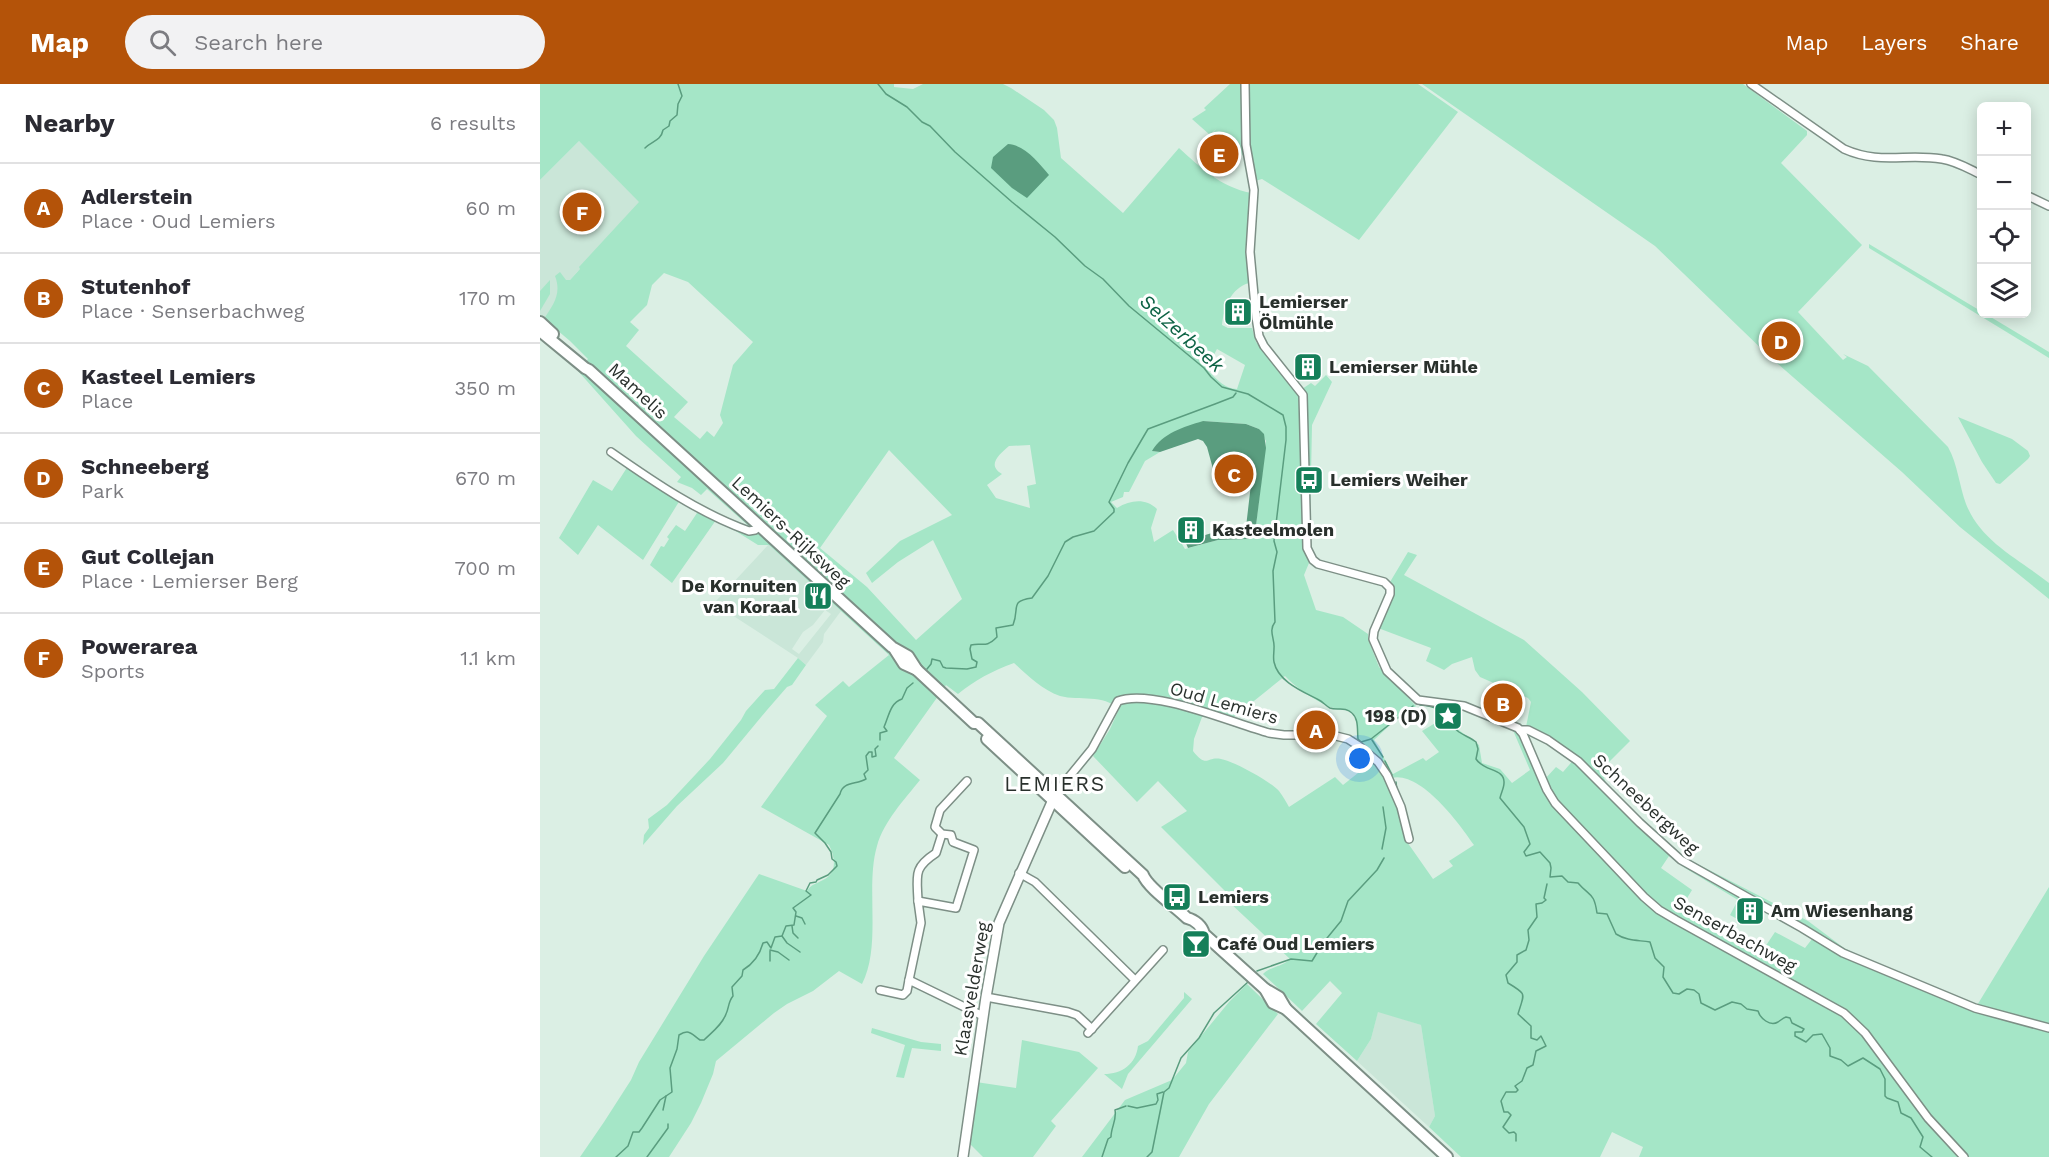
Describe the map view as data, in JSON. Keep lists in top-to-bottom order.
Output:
{
  "streets": {
    "main road": ["Mamelis", "Lemiers-Rijksweg"],
    "street": [
      "Oud Lemiers",
      "Schneebergweg",
      "Senserbachweg",
      "Klaasvelderweg"
    ]
  },
  "crossings": [
    ["Mamelis", "Lemiers-Rijksweg"],
    ["Lemiers-Rijksweg", "Oud Lemiers"],
    ["Lemiers-Rijksweg", "Klaasvelderweg"],
    ["Oud Lemiers", "Klaasvelderweg"],
    ["Schneebergweg", "Senserbachweg"]
  ],
  "districts": ["LEMIERS"],
  "water": ["Selzerbeek"],
  "places": {
    "building": [
      "Lemierser Ölmühle",
      "Lemierser Mühle",
      "Kasteelmolen",
      "Am Wiesenhang"
    ],
    "bus stop": ["Lemiers Weiher", "Lemiers"],
    "restaurant": ["De Kornuiten van Koraal"],
    "place": ["198 (D)"],
    "bar": ["Café Oud Lemiers"]
  },
  "page": {
    "header": "Map",
    "search": "Search here",
    "nav": ["Map", "Layers", "Share"],
    "heading": ["Nearby", "6 results"],
    "map_buttons": ["+", "−"],
    "pins": [
      "E",
      "F",
      "D",
      "C",
      "B",
      "A"
    ],
    "list": [
      {
        "mark": "A",
        "name": "Adlerstein",
        "note": "Place · Oud Lemiers",
        "value": "60 m"
      },
      {
        "mark": "B",
        "name": "Stutenhof",
        "note": "Place · Senserbachweg",
        "value": "170 m"
      },
      {
        "mark": "C",
        "name": "Kasteel Lemiers",
        "note": "Place",
        "value": "350 m"
      },
      {
        "mark": "D",
        "name": "Schneeberg",
        "note": "Park",
        "value": "670 m"
      },
      {
        "mark": "E",
        "name": "Gut Collejan",
        "note": "Place · Lemierser Berg",
        "value": "700 m"
      },
      {
        "mark": "F",
        "name": "Powerarea",
        "note": "Sports",
        "value": "1.1 km"
      }
    ]
  }
}
